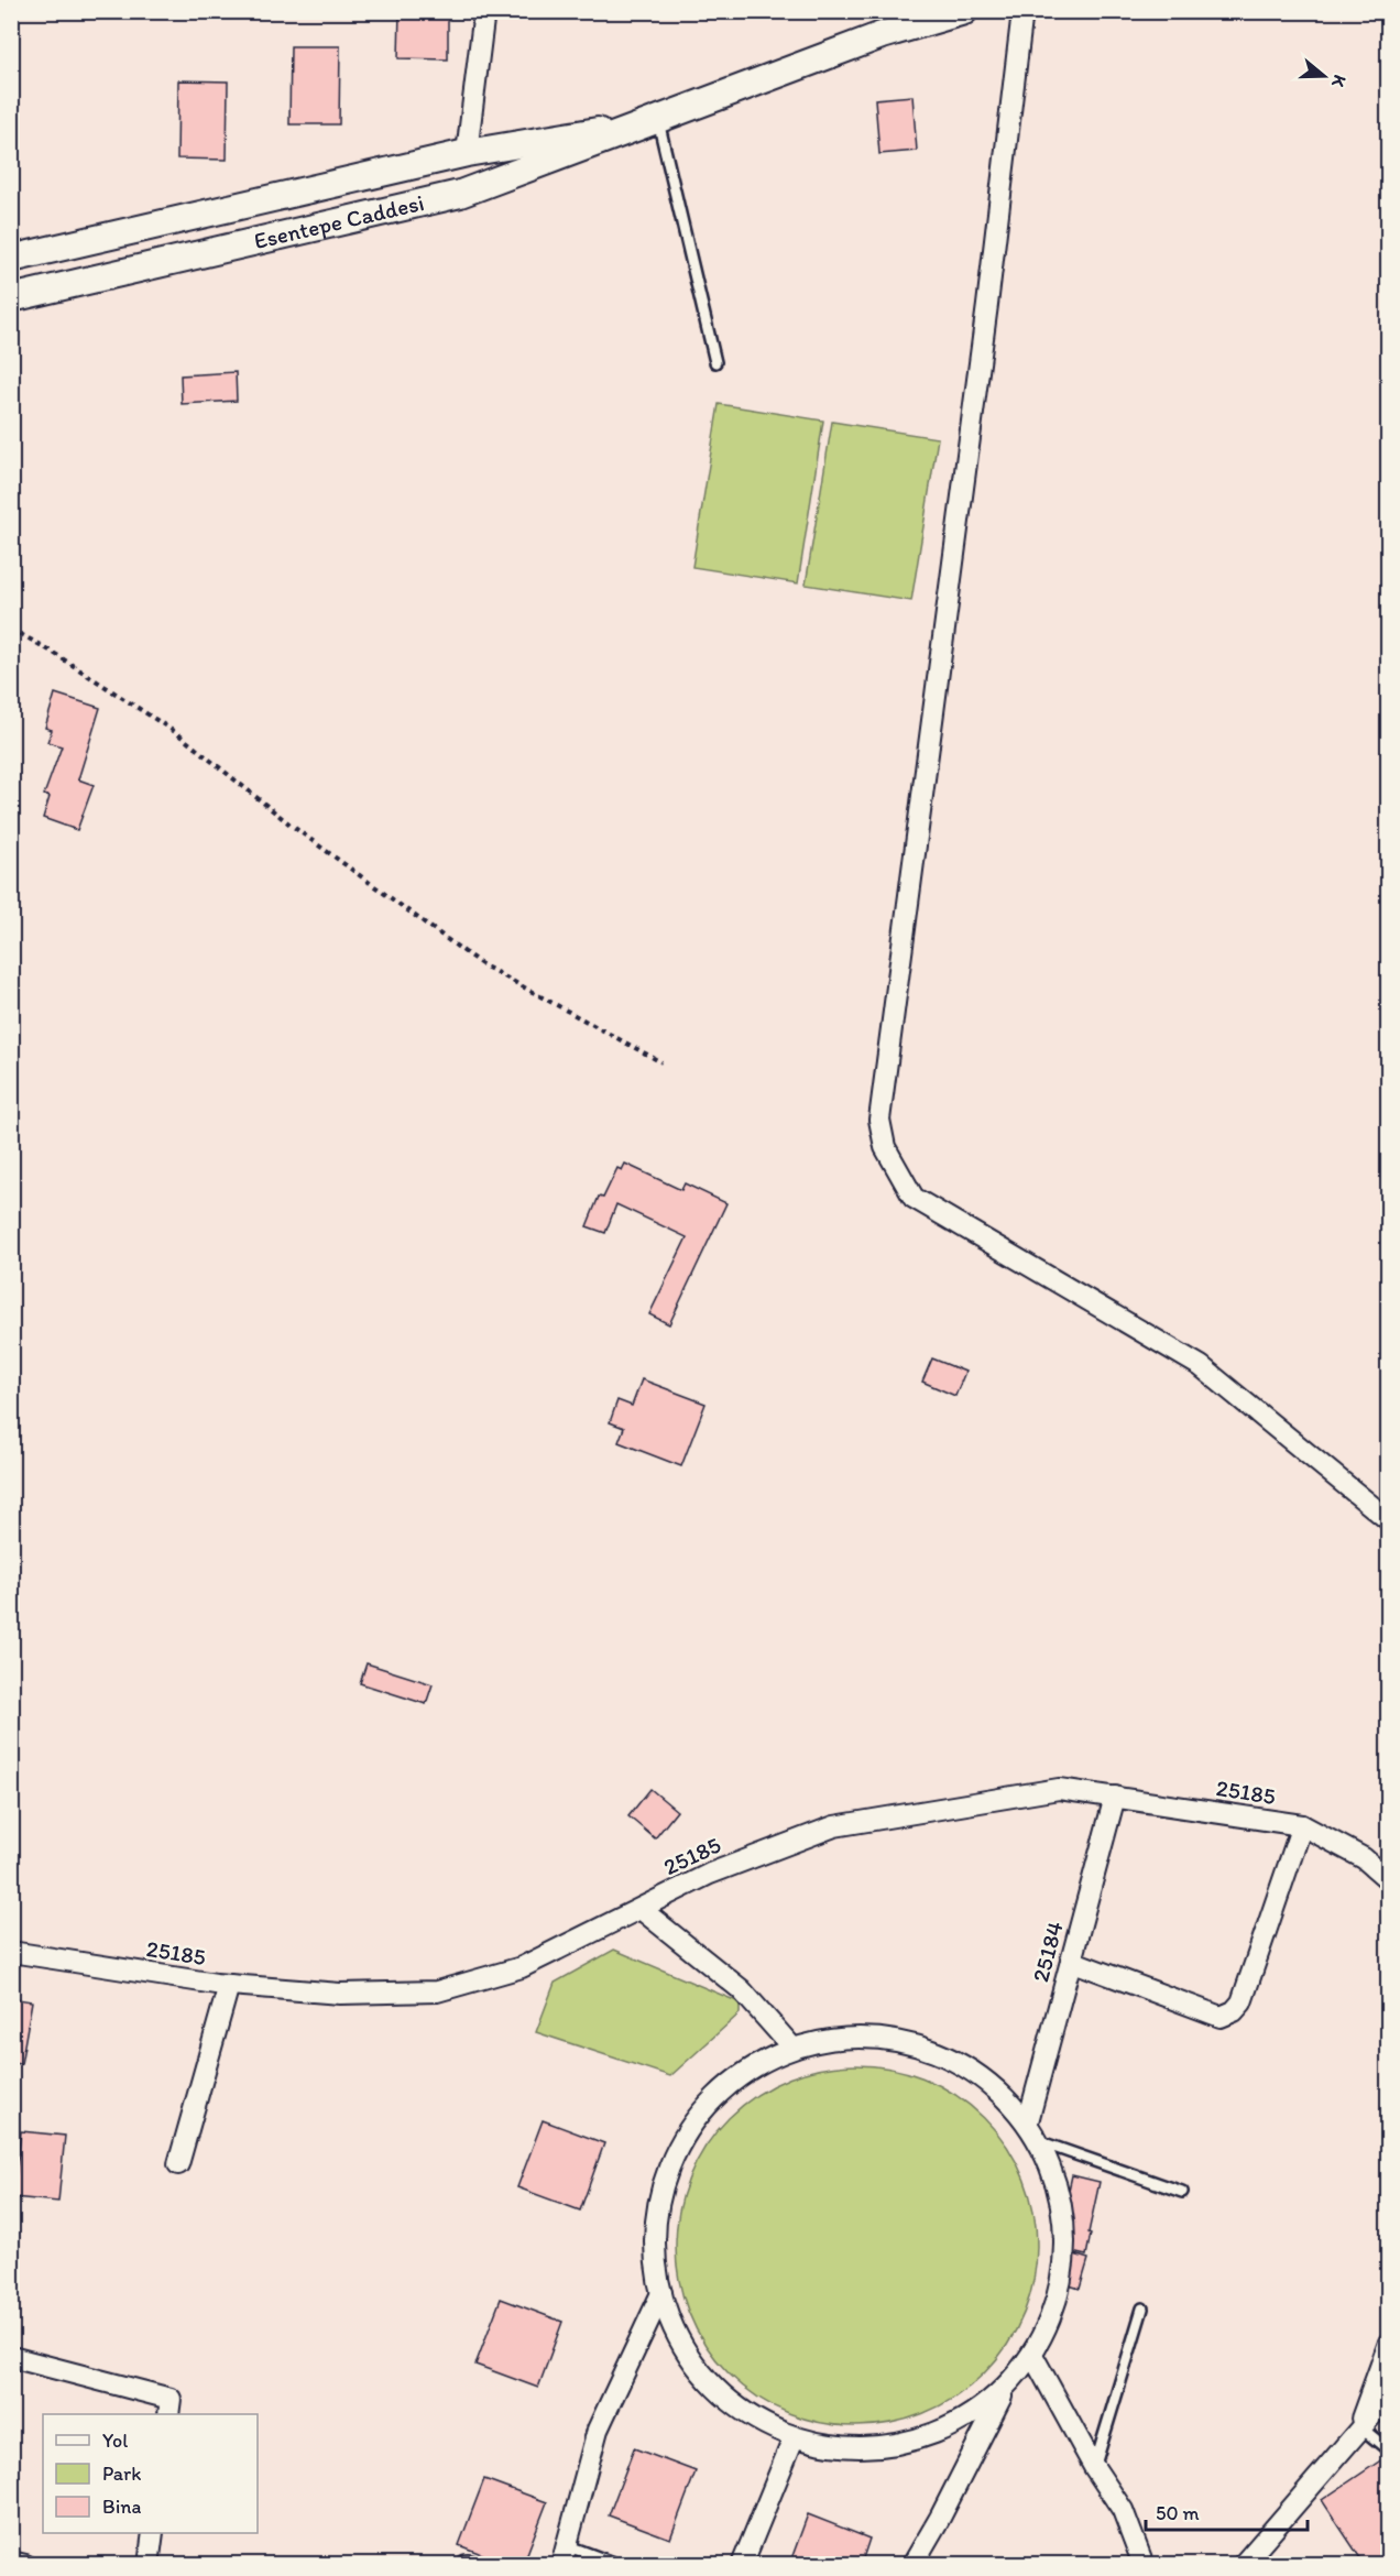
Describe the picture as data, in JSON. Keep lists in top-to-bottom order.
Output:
{
  "streets": {
    "main road": ["Esentepe Caddesi"],
    "street": ["25185", "25184"]
  },
  "crossings": [
    ["25185", "25184"]
  ],
  "legend": ["Yol", "Park", "Bina"],
  "scale_bar": "50 m",
  "north": "right"
}
